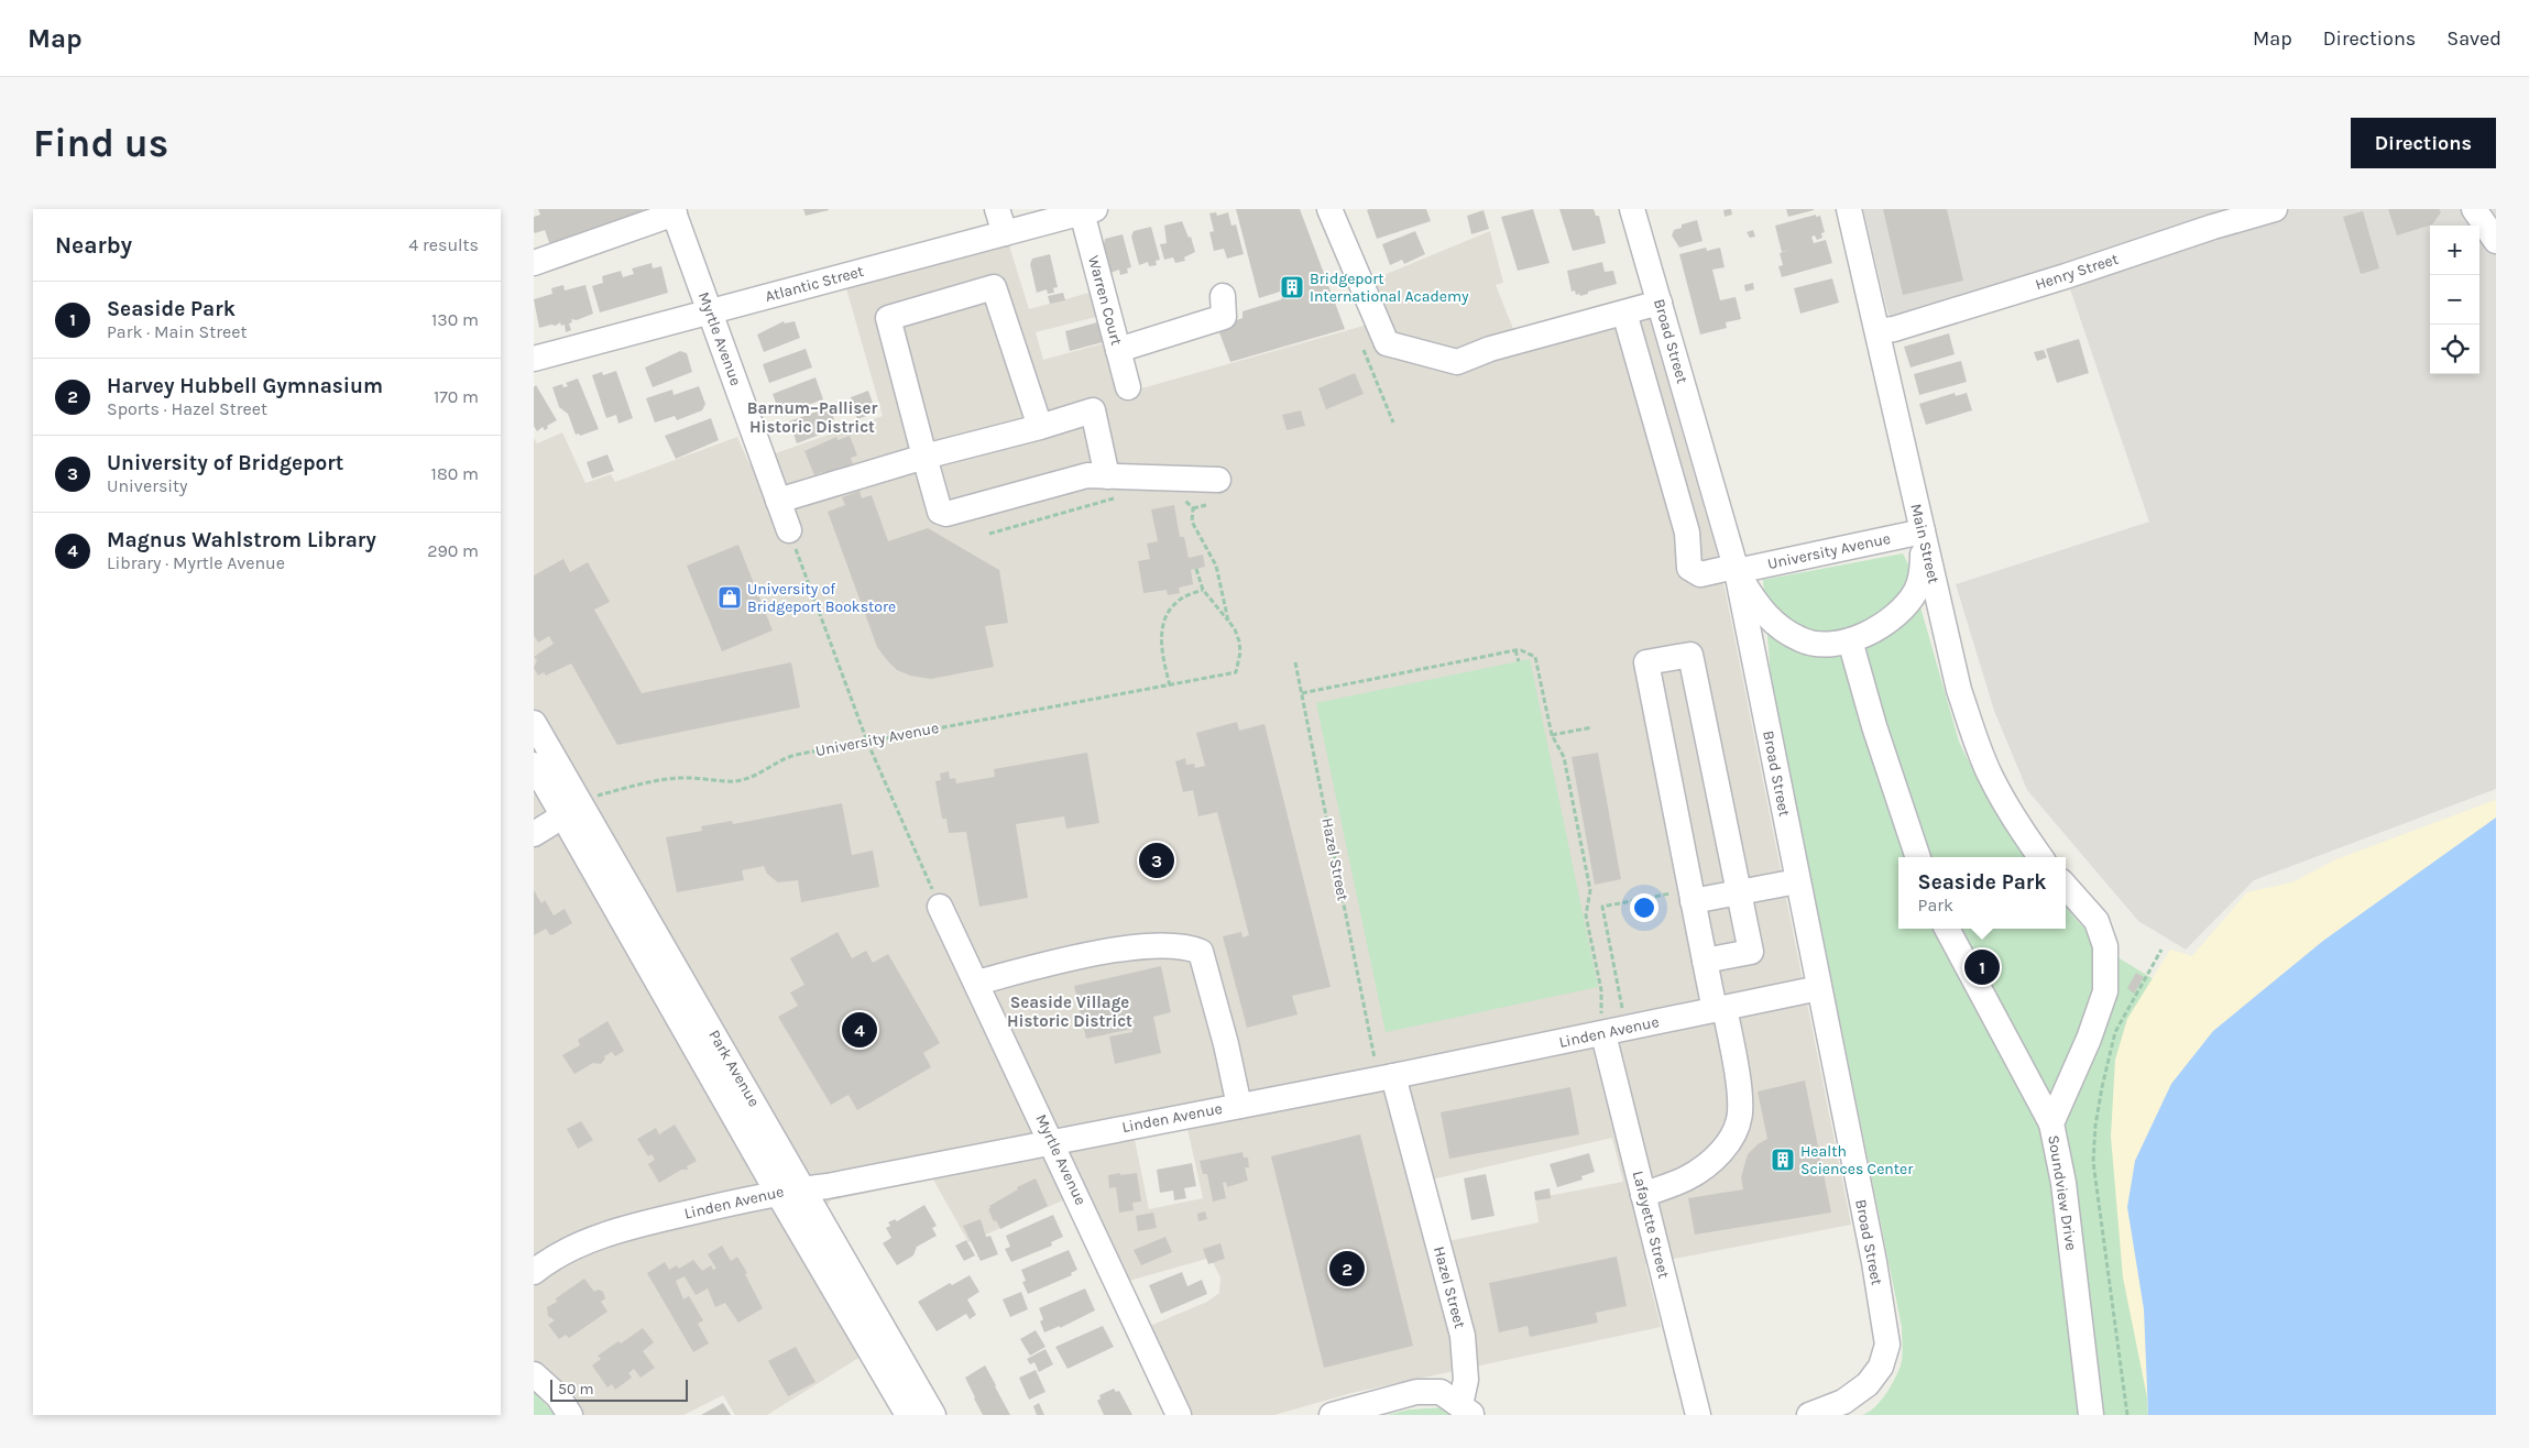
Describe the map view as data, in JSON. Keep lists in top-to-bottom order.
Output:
{
  "streets": {
    "street": [
      "Henry Street",
      "Atlantic Street",
      "Warren Court",
      "Myrtle Avenue",
      "Broad Street",
      "Main Street",
      "University Avenue",
      "Hazel Street",
      "Linden Avenue",
      "Park Avenue",
      "Soundview Drive",
      "Lafayette Street"
    ]
  },
  "crossings": [
    ["Henry Street", "Main Street"],
    ["Atlantic Street", "Warren Court"],
    ["Atlantic Street", "Myrtle Avenue"],
    ["Myrtle Avenue", "Linden Avenue"],
    ["Broad Street", "University Avenue"],
    ["Broad Street", "Linden Avenue"],
    ["Main Street", "University Avenue"],
    ["University Avenue", "Park Avenue"],
    ["Hazel Street", "Linden Avenue"],
    ["Linden Avenue", "Park Avenue"],
    ["Linden Avenue", "Lafayette Street"]
  ],
  "districts": ["Barnum–Palliser Historic District", "Seaside Village Historic District"],
  "places": {
    "building": ["Bridgeport International Academy", "Health Sciences Center"],
    "shop": ["University of Bridgeport Bookstore"]
  },
  "scale_bar": "50 m",
  "page": {
    "header": "Map",
    "nav": ["Map", "Directions", "Saved"],
    "buttons": "Directions",
    "title": "Find us",
    "heading": ["Nearby", "4 results"],
    "map_buttons": ["+", "−"],
    "list": [
      {
        "mark": "1",
        "name": "Seaside Park",
        "note": "Park · Main Street",
        "value": "130 m"
      },
      {
        "mark": "2",
        "name": "Harvey Hubbell Gymnasium",
        "note": "Sports · Hazel Street",
        "value": "170 m"
      },
      {
        "mark": "3",
        "name": "University of Bridgeport",
        "note": "University",
        "value": "180 m"
      },
      {
        "mark": "4",
        "name": "Magnus Wahlstrom Library",
        "note": "Library · Myrtle Avenue",
        "value": "290 m"
      }
    ],
    "pins": [
      "3",
      "1",
      "4",
      "2"
    ],
    "popup": ["Seaside Park", "Park"],
    "scale": "50 m"
  }
}
